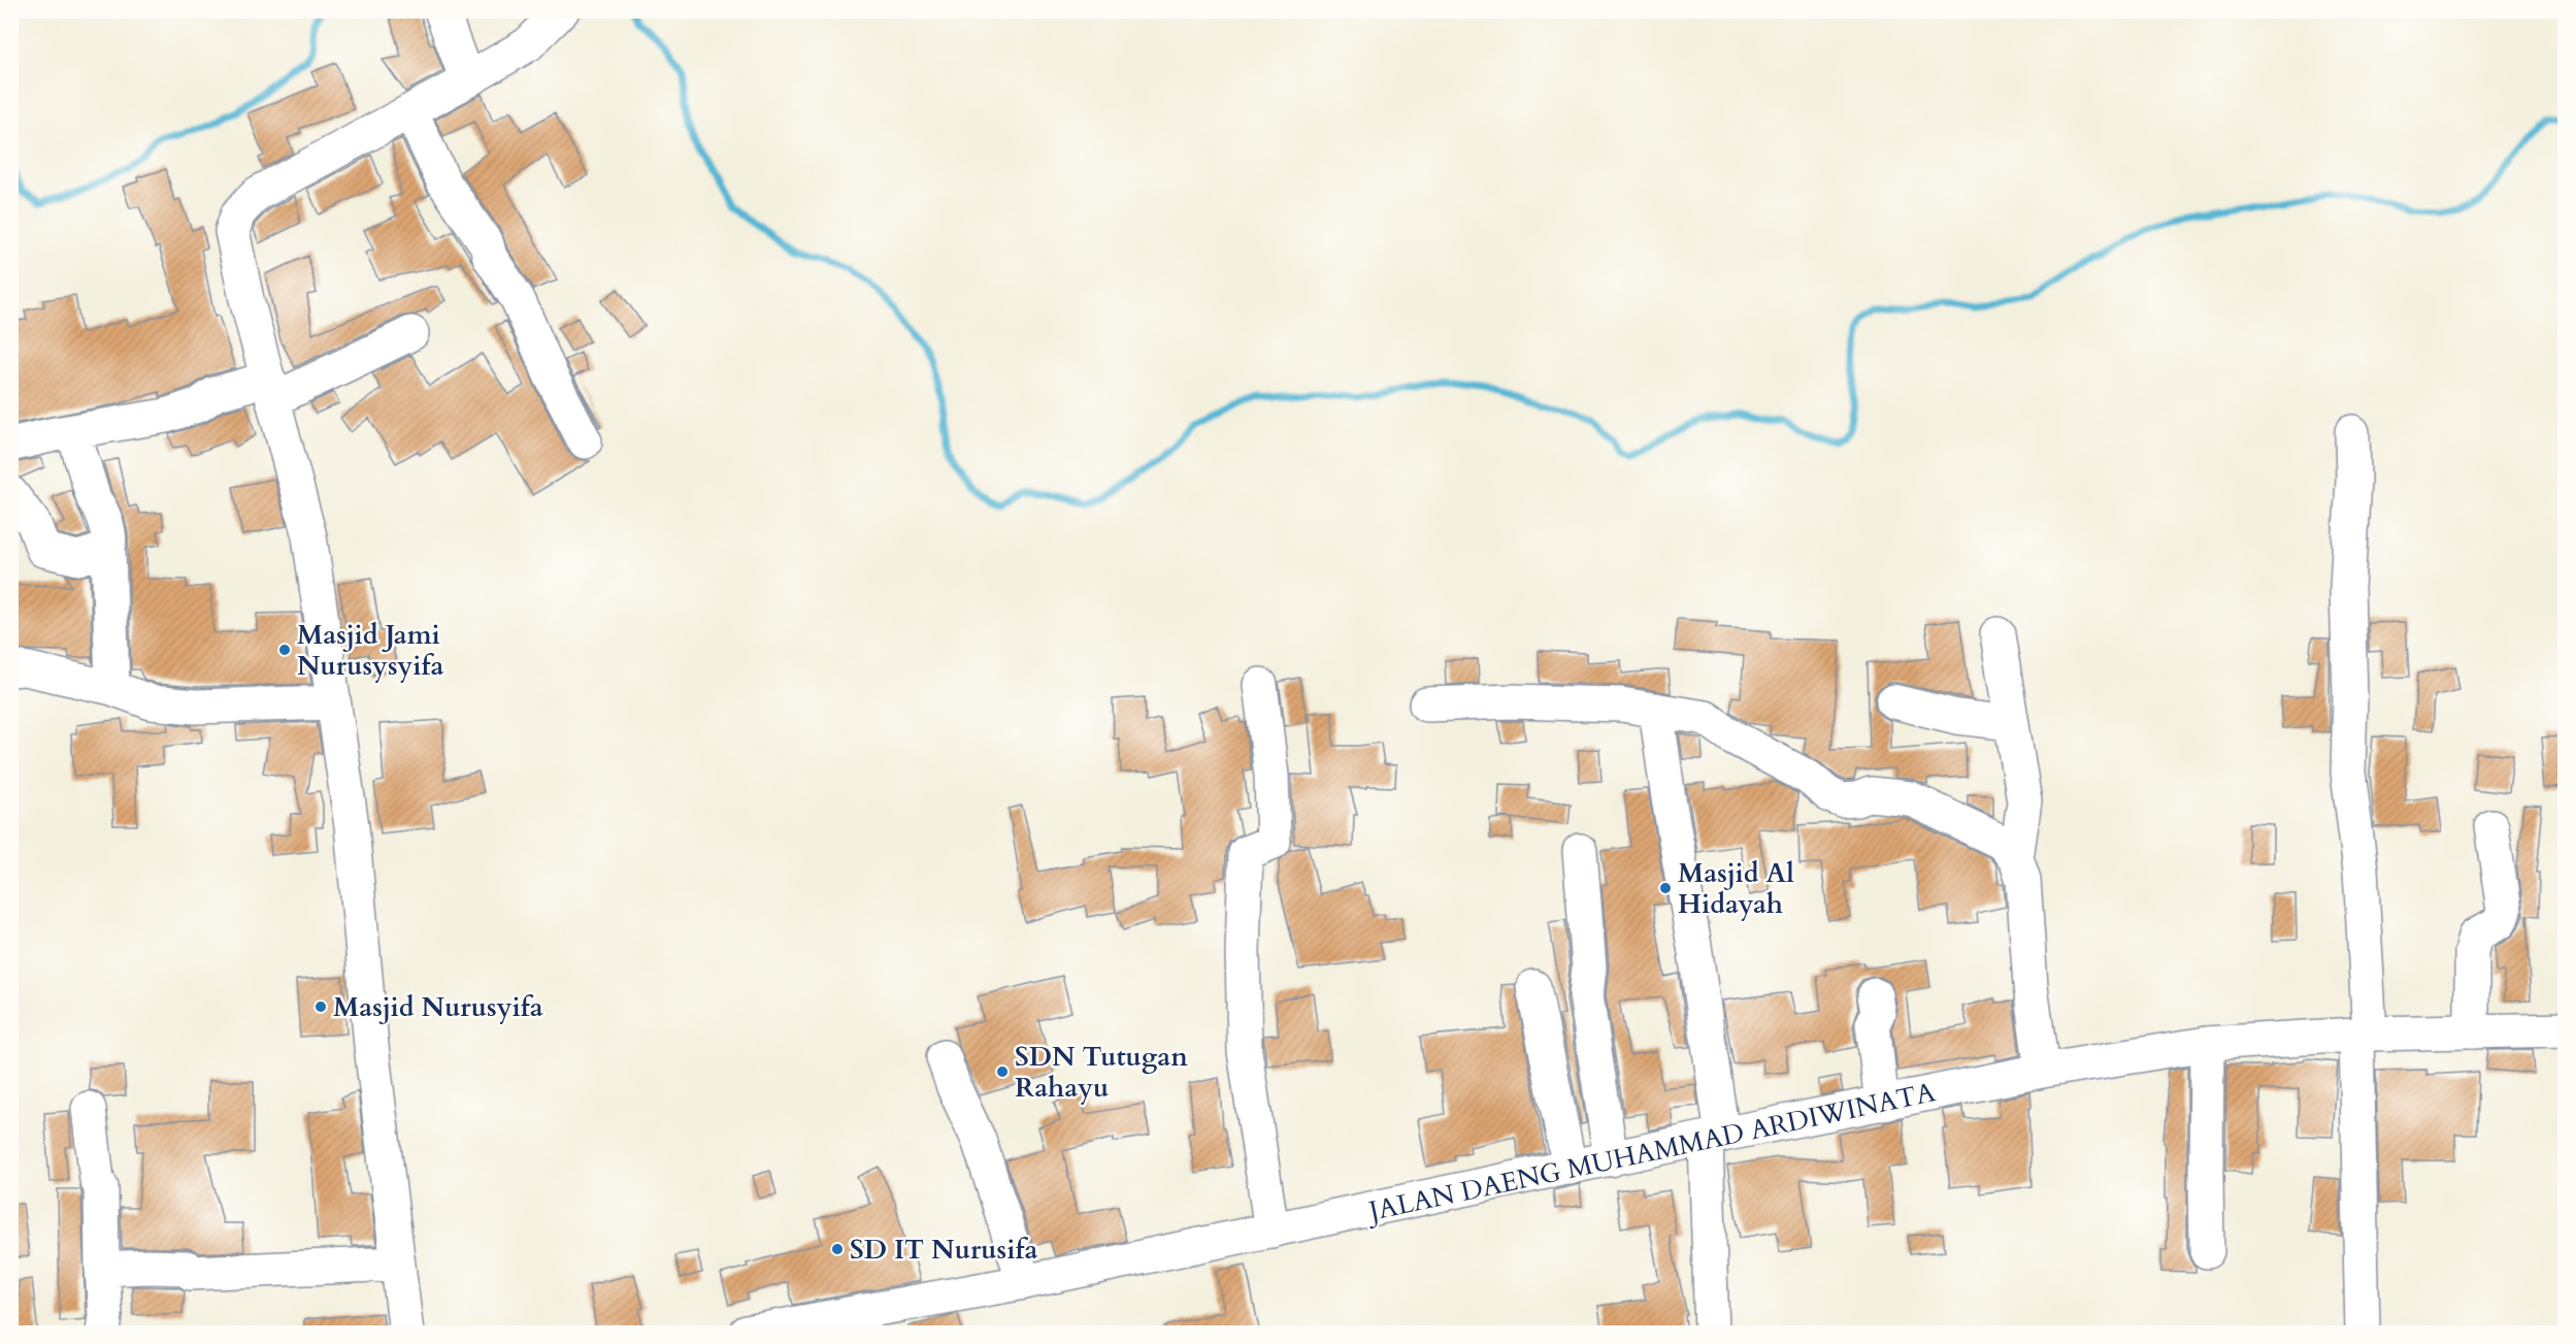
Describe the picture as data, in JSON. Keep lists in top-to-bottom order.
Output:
{
  "streets": {
    "street": ["JALAN DAENG MUHAMMAD ARDIWINATA"]
  },
  "places": [
    "Masjid Jami Nurusysyifa",
    "Masjid Al Hidayah",
    "Masjid Nurusyifa",
    "SDN Tutugan Rahayu",
    "SD IT Nurusifa"
  ]
}
